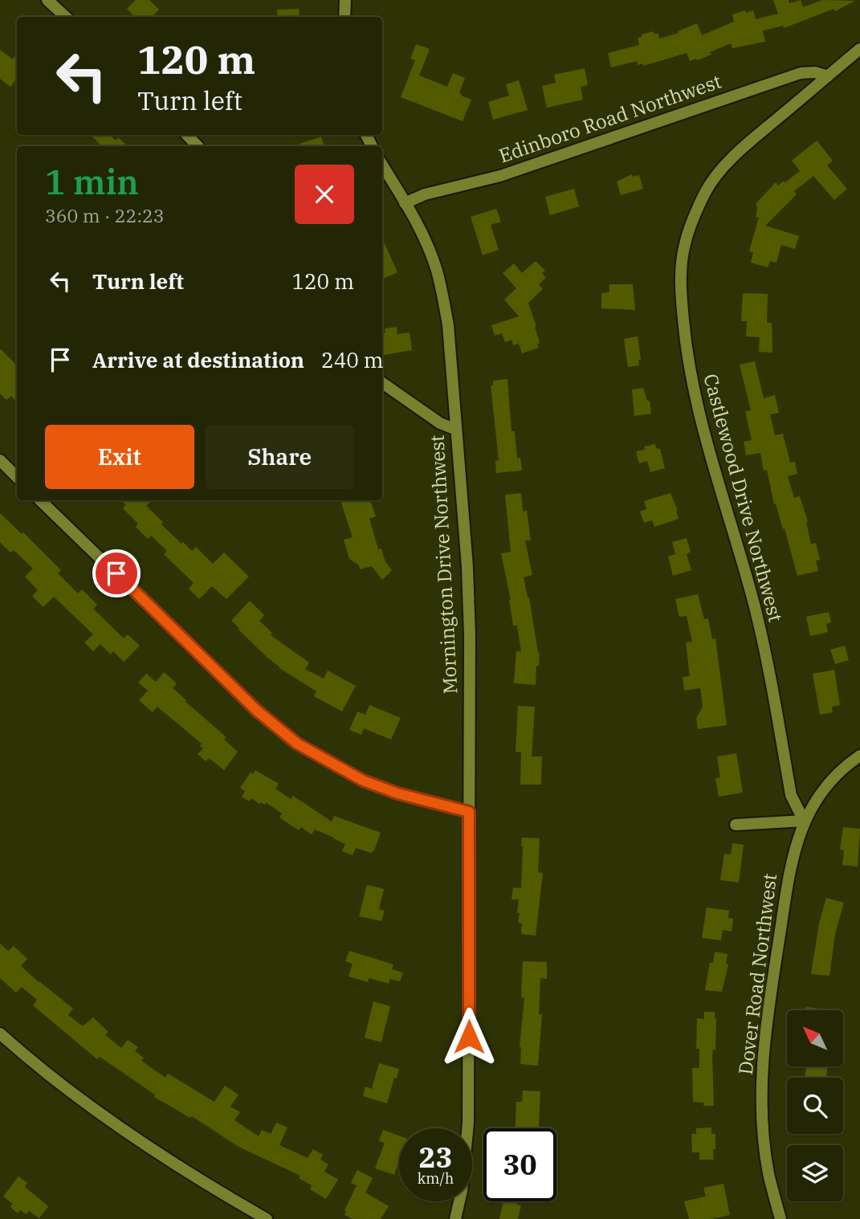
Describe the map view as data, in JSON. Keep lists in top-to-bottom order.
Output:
{
  "streets": {
    "street": [
      "Edinboro Road Northwest",
      "Castlewood Drive Northwest",
      "Mornington Drive Northwest",
      "Dover Road Northwest"
    ]
  },
  "crossings": [
    ["Edinboro Road Northwest", "Castlewood Drive Northwest"],
    ["Edinboro Road Northwest", "Mornington Drive Northwest"],
    ["Castlewood Drive Northwest", "Dover Road Northwest"]
  ],
  "north": "top left",
  "page": {
    "turn": ["120 m", "Turn left"],
    "heading": ["1 min", "360 m · 22:23"],
    "list": [
      {
        "name": "Turn left",
        "value": "120 m"
      },
      {
        "name": "Arrive at destination",
        "value": "240 m"
      }
    ],
    "buttons": ["Exit", "Share"],
    "speed": "23 km/h",
    "limit": "30"
  }
}
